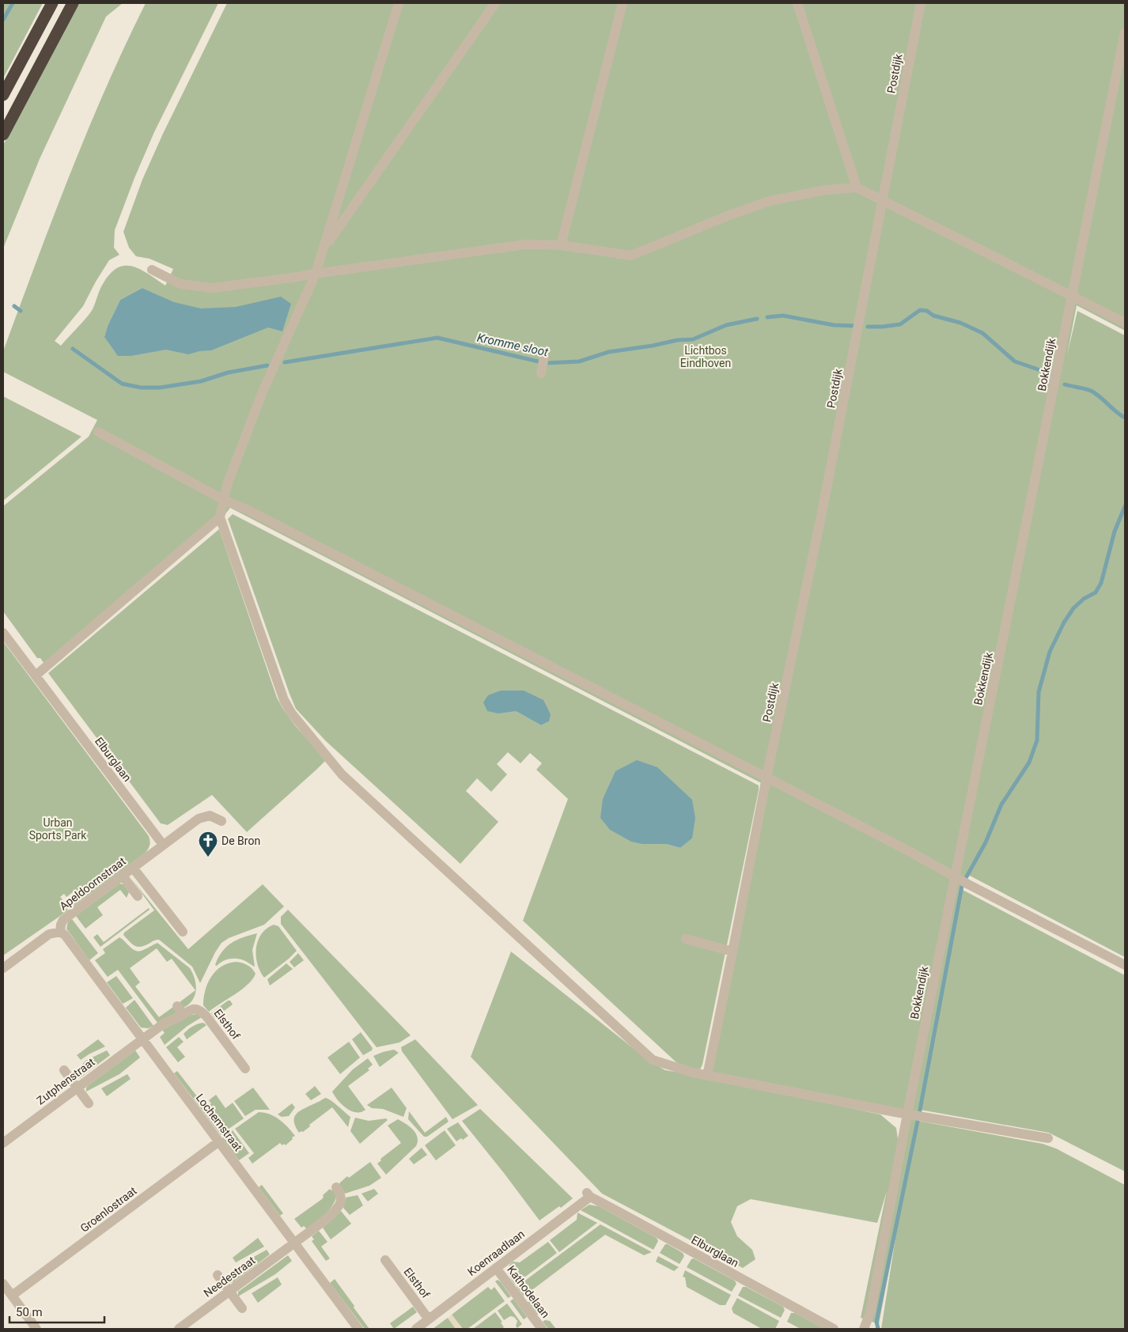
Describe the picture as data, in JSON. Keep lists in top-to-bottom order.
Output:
{
  "streets": {
    "street": [
      "Postdijk",
      "Bokkendijk",
      "Elburglaan",
      "Apeldoornstraat",
      "Elsthof",
      "Zutphenstraat",
      "Lochemstraat",
      "Groenlostraat",
      "Koenraadlaan",
      "Needestraat",
      "Kathodelaan"
    ]
  },
  "crossings": [
    ["Elburglaan", "Apeldoornstraat"],
    ["Elburglaan", "Koenraadlaan"],
    ["Apeldoornstraat", "Lochemstraat"],
    ["Elsthof", "Zutphenstraat"],
    ["Elsthof", "Lochemstraat"],
    ["Elsthof", "Koenraadlaan"],
    ["Zutphenstraat", "Lochemstraat"],
    ["Lochemstraat", "Groenlostraat"],
    ["Lochemstraat", "Needestraat"],
    ["Koenraadlaan", "Kathodelaan"]
  ],
  "water": ["Kromme sloot"],
  "parks": ["Lichtbos Eindhoven", "Urban Sports Park"],
  "places": {
    "church": ["De Bron"]
  },
  "scale_bar": "50 m"
}
